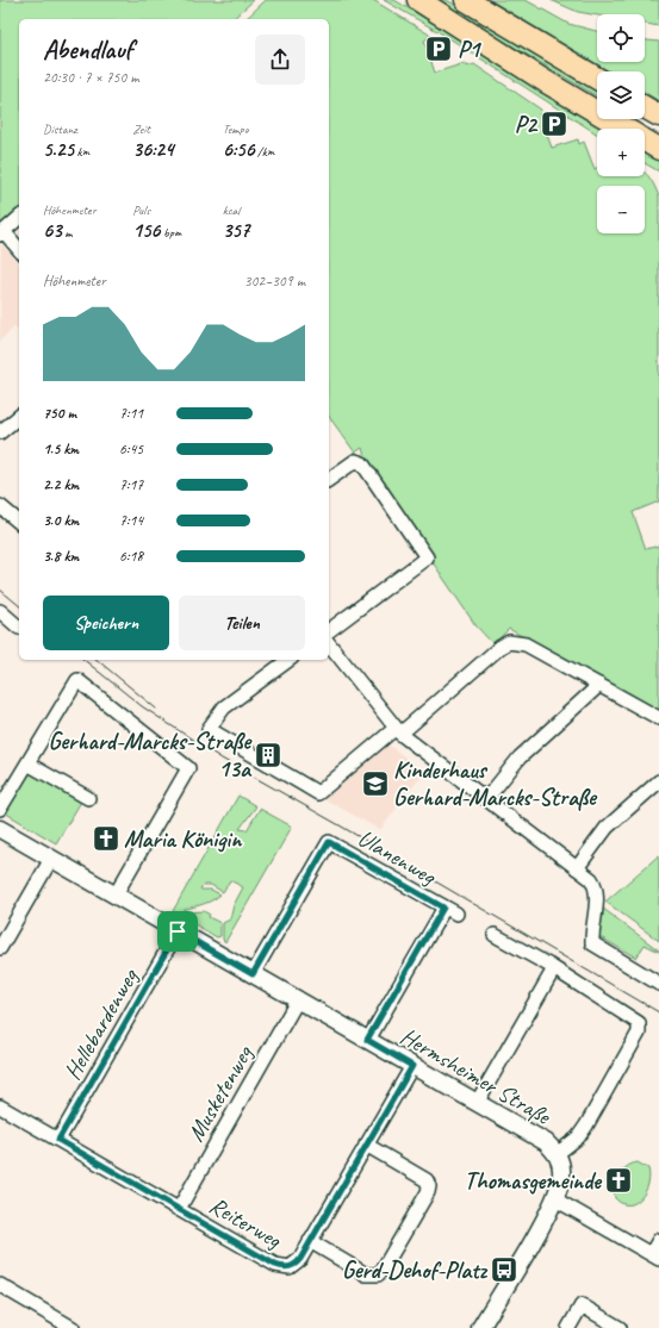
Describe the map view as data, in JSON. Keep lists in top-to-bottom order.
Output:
{
  "streets": {
    "street": [
      "Ulanenweg",
      "Hellebardenweg",
      "Hermsheimer Straße",
      "Musketenweg",
      "Reiterweg"
    ]
  },
  "crossings": [
    ["Ulanenweg", "Hermsheimer Straße"],
    ["Hellebardenweg", "Hermsheimer Straße"],
    ["Hellebardenweg", "Reiterweg"],
    ["Hermsheimer Straße", "Musketenweg"],
    ["Hermsheimer Straße", "Reiterweg"],
    ["Musketenweg", "Reiterweg"]
  ],
  "places": {
    "parking": ["P1", "P2"],
    "building": ["Gerhard-Marcks-Straße 13a"],
    "school or university": ["Kinderhaus Gerhard-Marcks-Straße"],
    "church": ["Maria Königin", "Thomasgemeinde"],
    "bus stop": ["Gerd-Dehof-Platz"]
  },
  "page": {
    "map_buttons": ["+", "−"],
    "heading": ["Abendlauf", "20:30 · 7 × 750 m"],
    "stats": [
      ["Distanz", "5.25 km"],
      ["Zeit", "36:24"],
      ["Tempo", "6:56 /km"],
      ["Höhenmeter", "63 m"],
      ["Puls", "156 bpm"],
      ["kcal", "357"]
    ],
    "chart": ["Höhenmeter", "302–309 m"],
    "list": [
      {
        "name": "750 m",
        "note": "7:11"
      },
      {
        "name": "1.5 km",
        "note": "6:45"
      },
      {
        "name": "2.2 km",
        "note": "7:17"
      },
      {
        "name": "3.0 km",
        "note": "7:14"
      },
      {
        "name": "3.8 km",
        "note": "6:18"
      }
    ],
    "buttons": ["Speichern", "Teilen"]
  }
}
